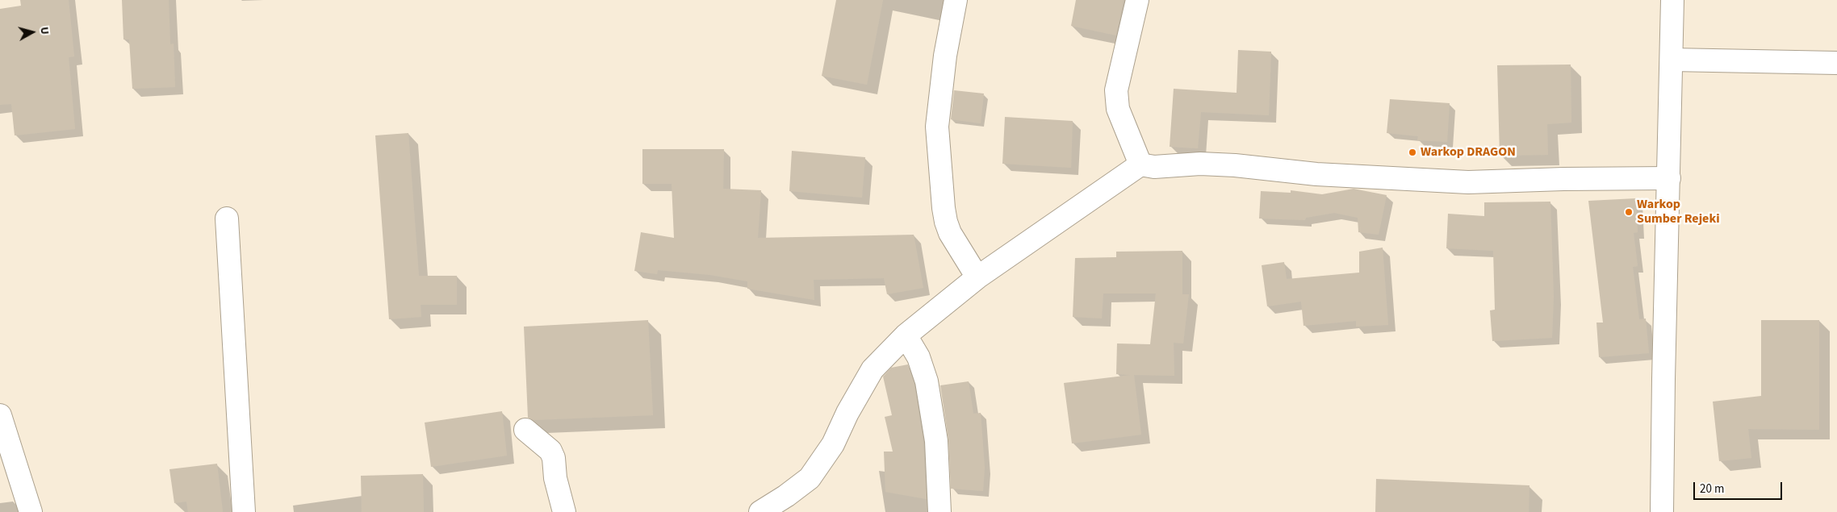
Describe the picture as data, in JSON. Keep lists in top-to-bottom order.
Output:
{
  "places": ["Warkop DRAGON", "Warkop Sumber Rejeki"],
  "scale_bar": "20 m",
  "north": "right"
}
